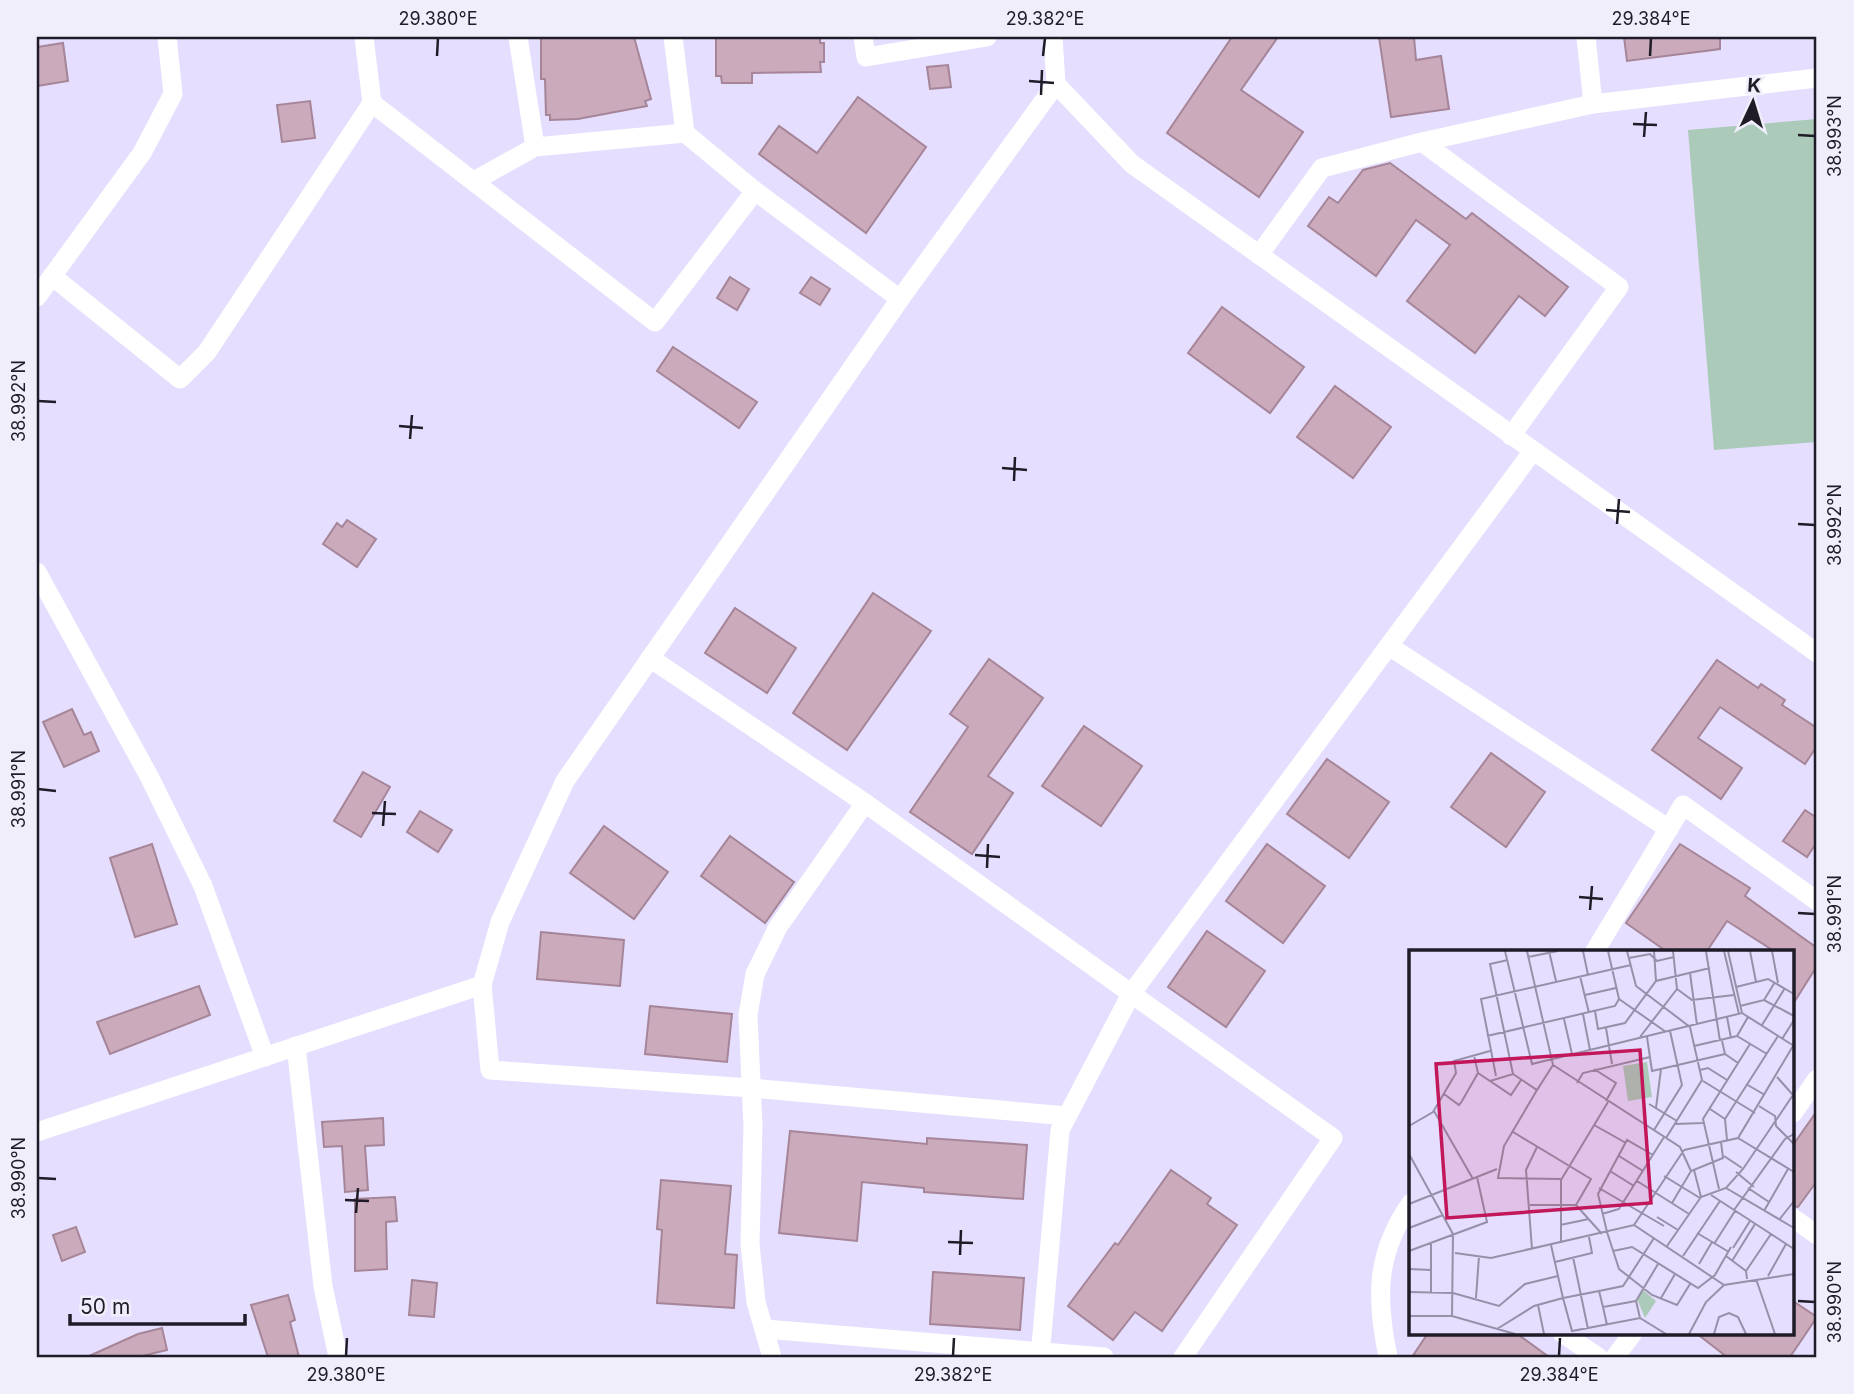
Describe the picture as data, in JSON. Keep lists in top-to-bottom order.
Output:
{
  "scale_bar": "50 m",
  "north": "top",
  "coordinates": [
    "29.380°E",
    "29.382°E",
    "29.384°E",
    "38.993°N",
    "38.992°N",
    "38.991°N",
    "38.990°N"
  ]
}
